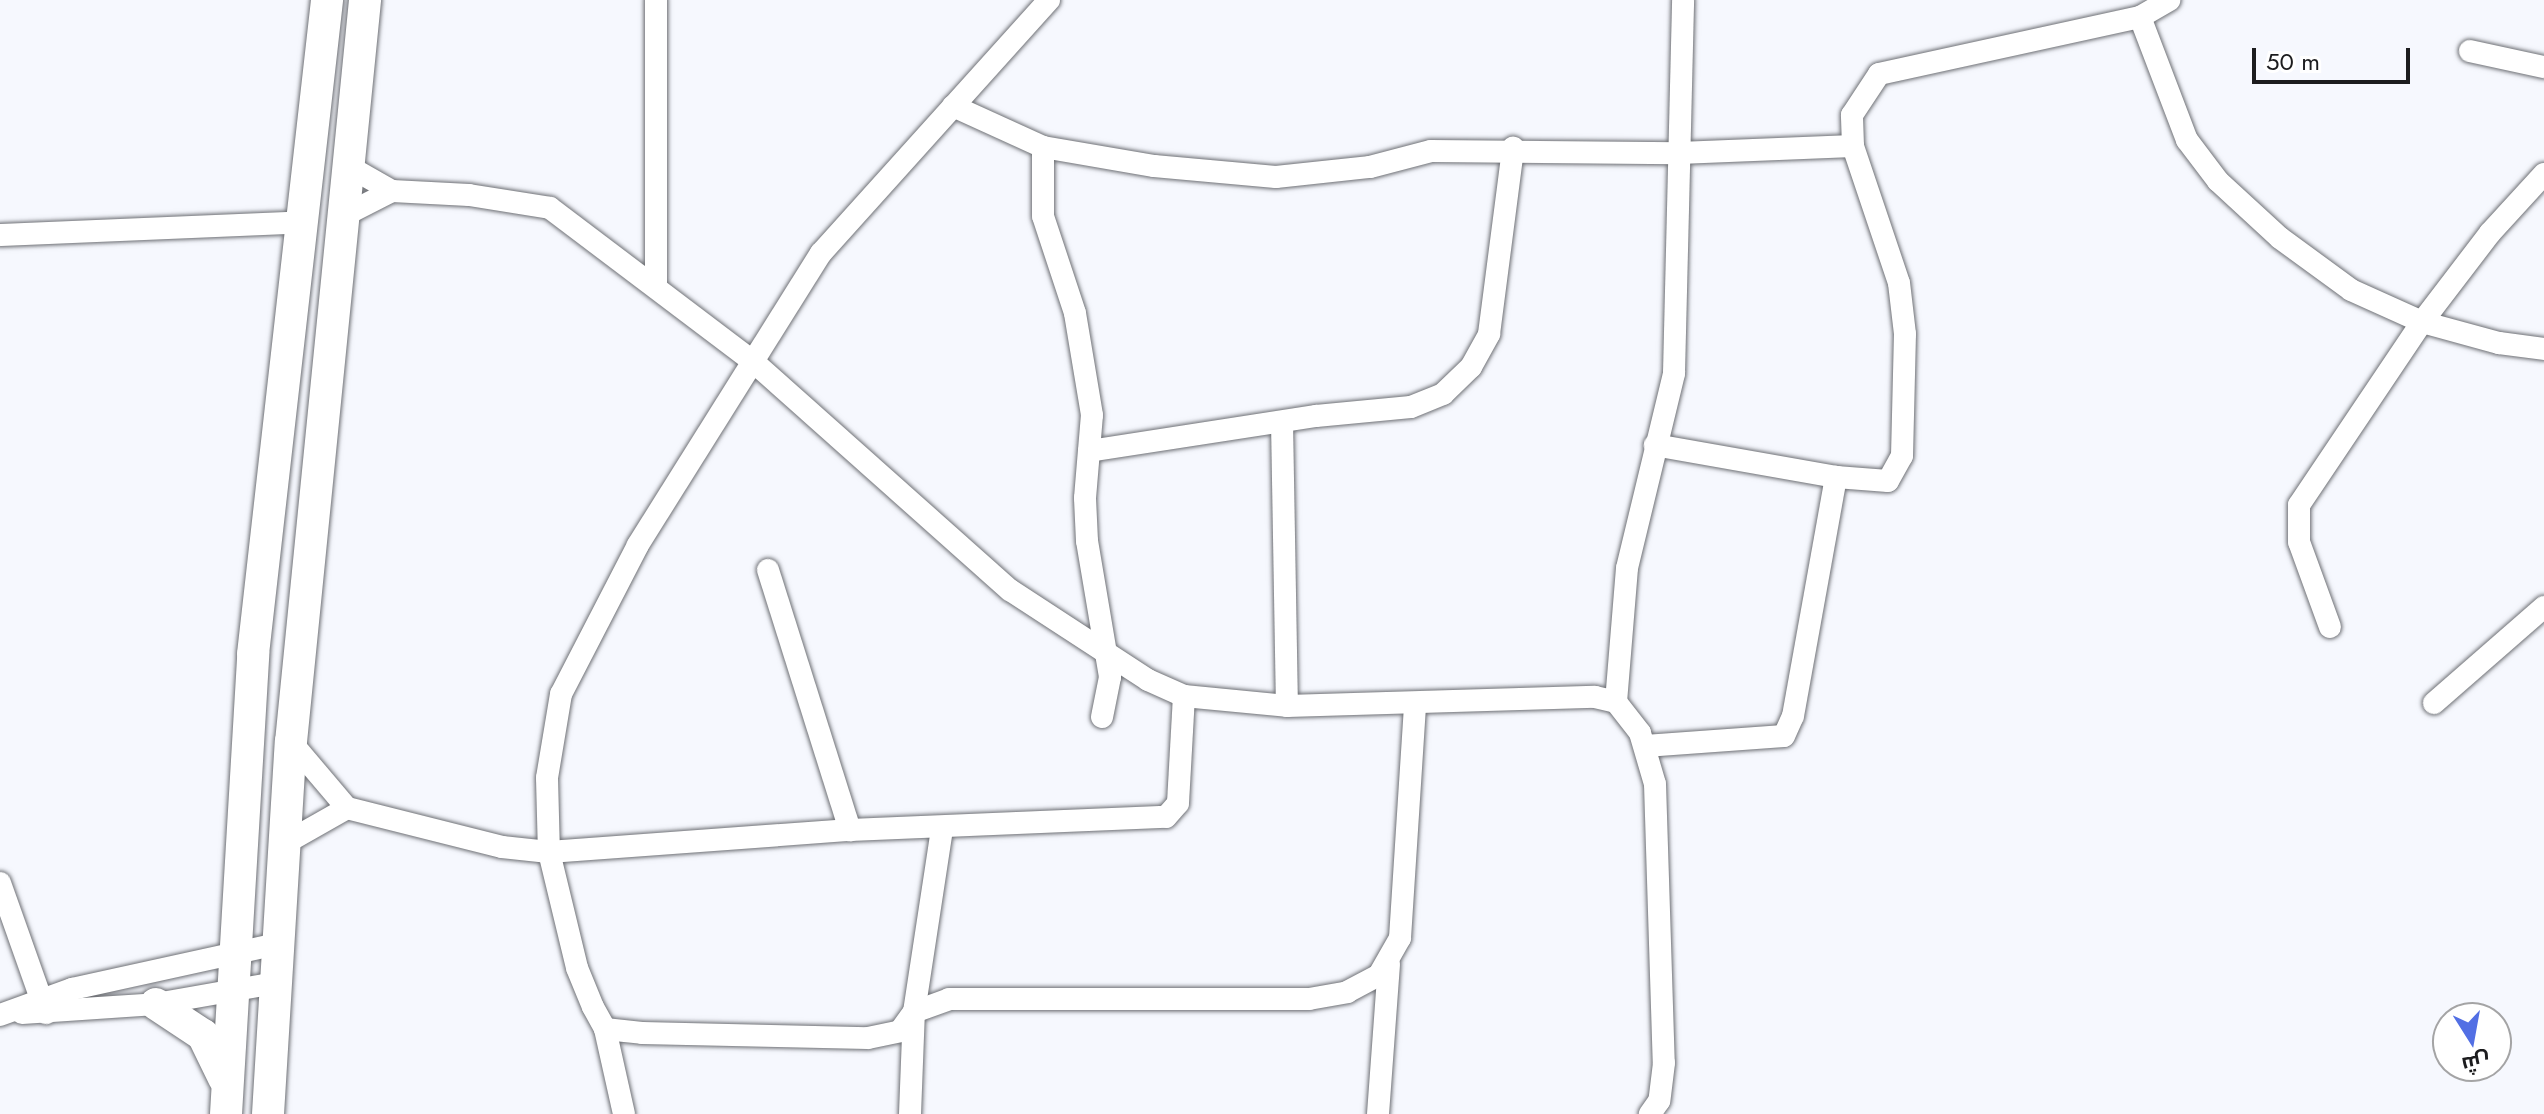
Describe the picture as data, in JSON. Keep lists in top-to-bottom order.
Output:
{
  "scale_bar": "50 m",
  "north": "bottom"
}
